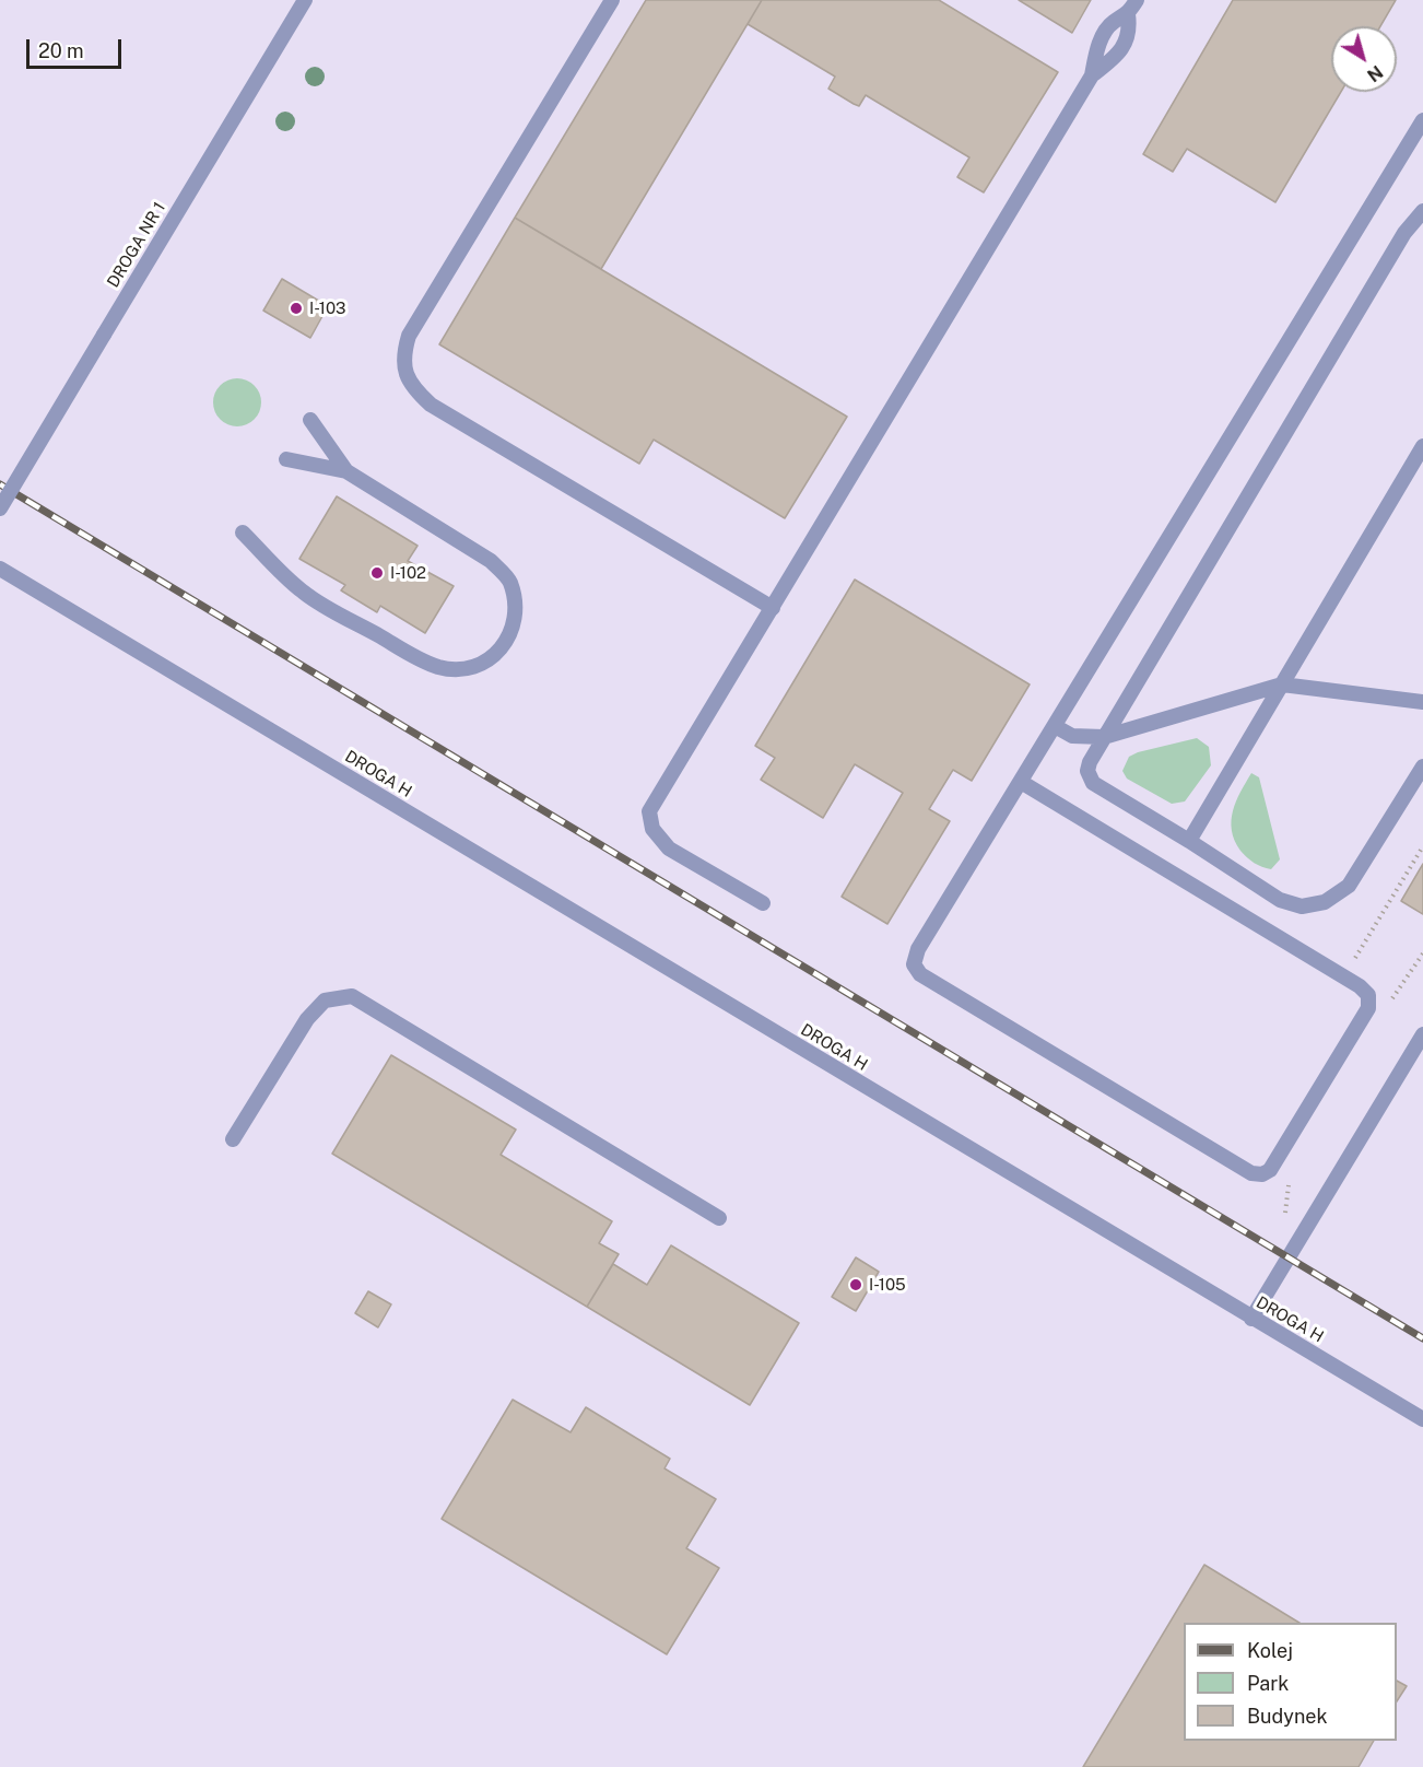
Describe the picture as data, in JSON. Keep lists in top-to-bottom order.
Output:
{
  "streets": {
    "lane": ["DROGA NR 1", "DROGA H"]
  },
  "places": ["I-103", "I-102", "I-105"],
  "legend": ["Kolej", "Park", "Budynek"],
  "scale_bar": "20 m",
  "north": "bottom right"
}
